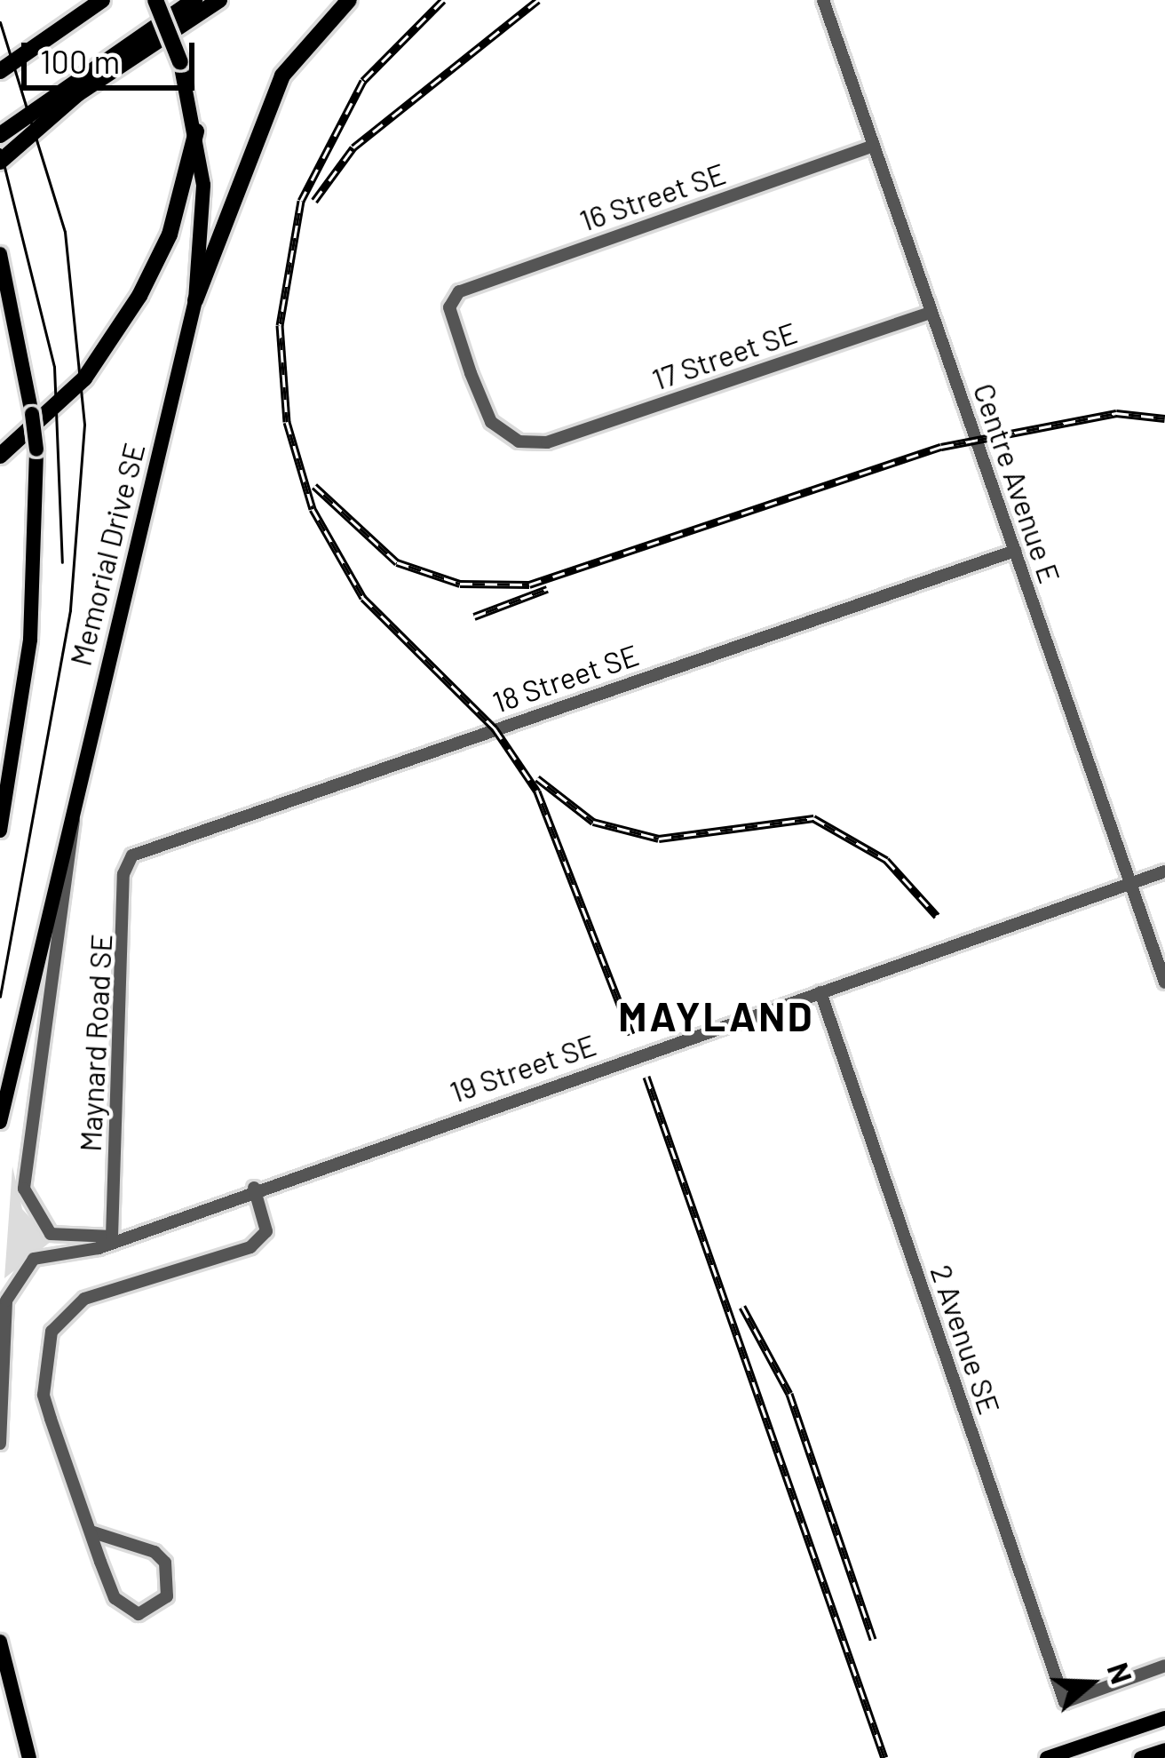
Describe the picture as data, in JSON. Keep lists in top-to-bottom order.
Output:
{
  "streets": {
    "highway": ["Memorial Drive SE"],
    "street": [
      "16 Street SE",
      "17 Street SE",
      "Centre Avenue E",
      "18 Street SE",
      "Maynard Road SE",
      "19 Street SE",
      "2 Avenue SE"
    ]
  },
  "crossings": [
    ["16 Street SE", "17 Street SE"],
    ["16 Street SE", "Centre Avenue E"],
    ["17 Street SE", "Centre Avenue E"],
    ["Centre Avenue E", "18 Street SE"],
    ["Centre Avenue E", "19 Street SE"],
    ["18 Street SE", "Maynard Road SE"],
    ["Maynard Road SE", "19 Street SE"],
    ["19 Street SE", "2 Avenue SE"]
  ],
  "districts": ["MAYLAND"],
  "scale_bar": "100 m",
  "north": "right"
}
